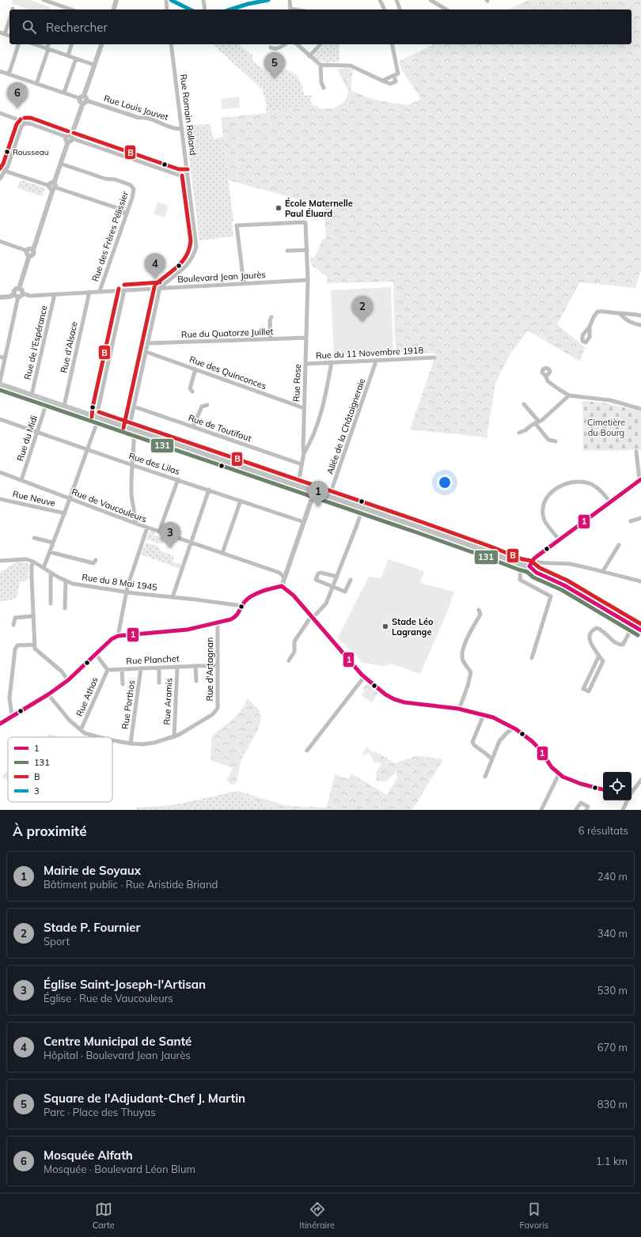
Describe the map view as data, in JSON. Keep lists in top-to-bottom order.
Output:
{
  "streets": {
    "street": [
      "Rue Louis Jouvet",
      "Rue Romain Rolland",
      "Rue des Frères Pélissier",
      "Boulevard Jean Jaurès",
      "Rue du Quatorze Juillet",
      "Rue de l'Espérance",
      "Rue d'Alsace",
      "Rue du 11 Novembre 1918",
      "Rue des Quinconces",
      "Rue Rose",
      "Allée de la Châtaigneraie",
      "Rue de Toutifaut",
      "Rue du Midi",
      "Rue des Lilas",
      "Rue Neuve",
      "Rue de Vaucouleurs",
      "Rue du 8 Mai 1945",
      "Rue Planchet",
      "Rue d'Artagnan",
      "Rue Athos",
      "Rue Aramis",
      "Rue Porthos"
    ]
  },
  "crossings": [
    ["Rue Louis Jouvet", "Rue Romain Rolland"],
    ["Rue Romain Rolland", "Boulevard Jean Jaurès"],
    ["Rue des Frères Pélissier", "Boulevard Jean Jaurès"],
    ["Boulevard Jean Jaurès", "Rue de l'Espérance"],
    ["Boulevard Jean Jaurès", "Rue d'Alsace"],
    ["Boulevard Jean Jaurès", "Rue Rose"],
    ["Rue du Quatorze Juillet", "Rue Rose"],
    ["Rue du 11 Novembre 1918", "Rue Rose"],
    ["Rue du 11 Novembre 1918", "Allée de la Châtaigneraie"],
    ["Rue des Quinconces", "Rue Rose"],
    ["Rue Rose", "Rue de Toutifaut"],
    ["Rue du Midi", "Rue des Lilas"],
    ["Rue du Midi", "Rue de Vaucouleurs"],
    ["Rue Planchet", "Rue d'Artagnan"],
    ["Rue Planchet", "Rue Athos"],
    ["Rue Planchet", "Rue Aramis"],
    ["Rue Planchet", "Rue Porthos"],
    ["Rue d'Artagnan", "Rue Athos"],
    ["Rue d'Artagnan", "Rue Aramis"],
    ["Rue d'Artagnan", "Rue Porthos"]
  ],
  "parks": ["Cimetière du Bourg"],
  "places": ["Rousseau", "École Maternelle Paul Éluard", "Stade Léo Lagrange"],
  "lines": [
    "transit line 3",
    "transit line B",
    "transit line 131",
    "transit line 1"
  ],
  "legend": [
    "1",
    "131",
    "B",
    "3"
  ],
  "page": {
    "search": "Rechercher",
    "pins": [
      "5",
      "6",
      "4",
      "2",
      "1",
      "3"
    ],
    "heading": ["À proximité", "6 résultats"],
    "list": [
      {
        "mark": "1",
        "name": "Mairie de Soyaux",
        "note": "Bâtiment public · Rue Aristide Briand",
        "value": "240 m"
      },
      {
        "mark": "2",
        "name": "Stade P. Fournier",
        "note": "Sport",
        "value": "340 m"
      },
      {
        "mark": "3",
        "name": "Église Saint-Joseph-l'Artisan",
        "note": "Église · Rue de Vaucouleurs",
        "value": "530 m"
      },
      {
        "mark": "4",
        "name": "Centre Municipal de Santé",
        "note": "Hôpital · Boulevard Jean Jaurès",
        "value": "670 m"
      },
      {
        "mark": "5",
        "name": "Square de l'Adjudant-Chef J. Martin",
        "note": "Parc · Place des Thuyas",
        "value": "830 m"
      },
      {
        "mark": "6",
        "name": "Mosquée Alfath",
        "note": "Mosquée · Boulevard Léon Blum",
        "value": "1.1 km"
      }
    ],
    "nav": ["Carte", "Itinéraire", "Favoris"]
  }
}
